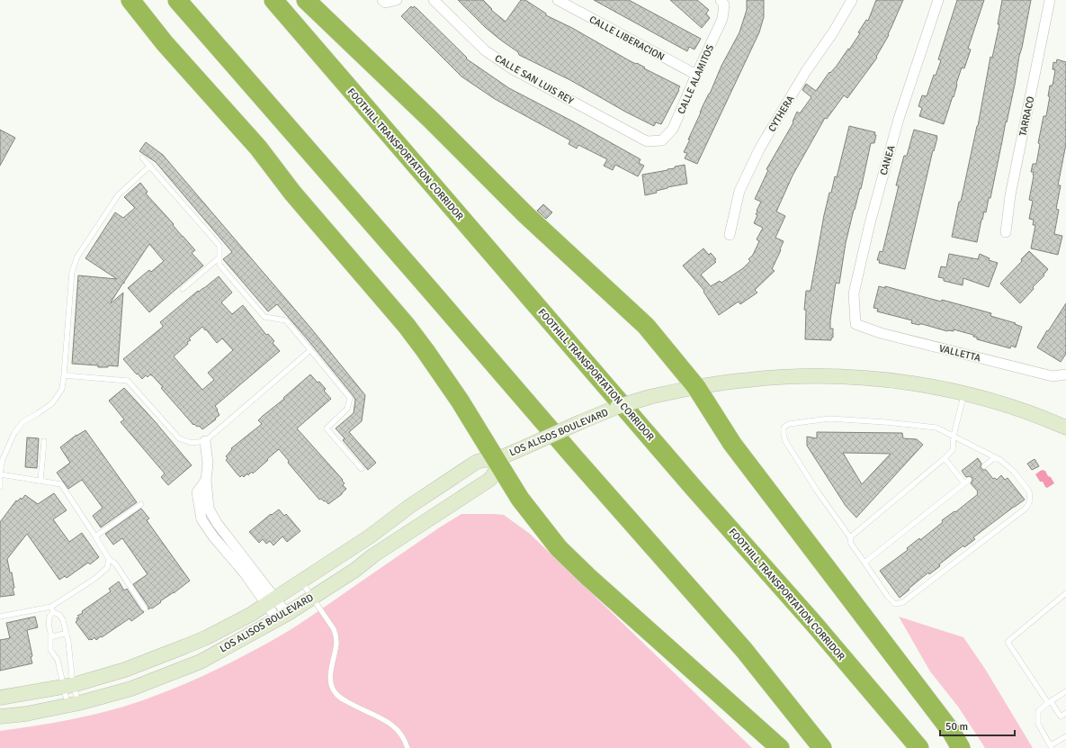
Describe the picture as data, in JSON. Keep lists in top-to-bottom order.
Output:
{
  "streets": {
    "highway": ["FOOTHILL TRANSPORTATION CORRIDOR"],
    "main road": ["LOS ALISOS BOULEVARD"],
    "street": [
      "CALLE LIBERACION",
      "CALLE SAN LUIS REY",
      "CALLE ALAMITOS",
      "CYTHERA",
      "TARRACO",
      "CANEA",
      "VALLETTA"
    ]
  },
  "crossings": [
    ["CALLE LIBERACION", "CALLE ALAMITOS"],
    ["CALLE SAN LUIS REY", "CALLE ALAMITOS"],
    ["CANEA", "VALLETTA"]
  ],
  "scale_bar": "50 m"
}
